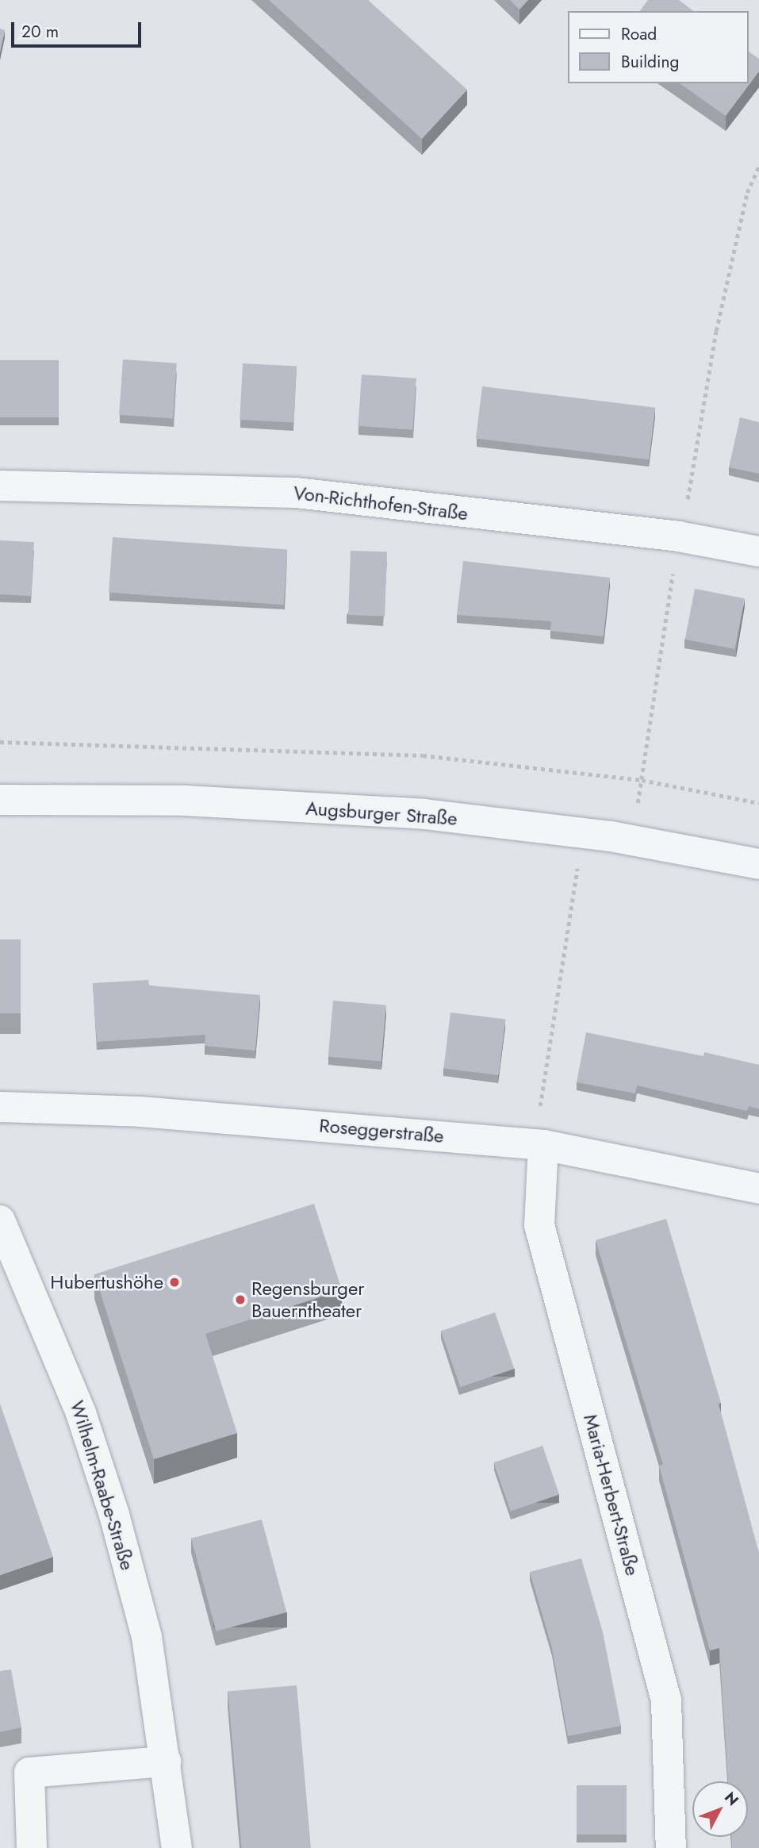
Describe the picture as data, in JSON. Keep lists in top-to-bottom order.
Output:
{
  "streets": {
    "street": [
      "Von-Richthofen-Straße",
      "Augsburger Straße",
      "Roseggerstraße",
      "Wilhelm-Raabe-Straße",
      "Maria-Herbert-Straße"
    ]
  },
  "crossings": [
    ["Roseggerstraße", "Maria-Herbert-Straße"]
  ],
  "places": ["Hubertushöhe", "Regensburger Bauerntheater"],
  "legend": ["Road", "Building"],
  "scale_bar": "20 m",
  "north": "top right"
}
